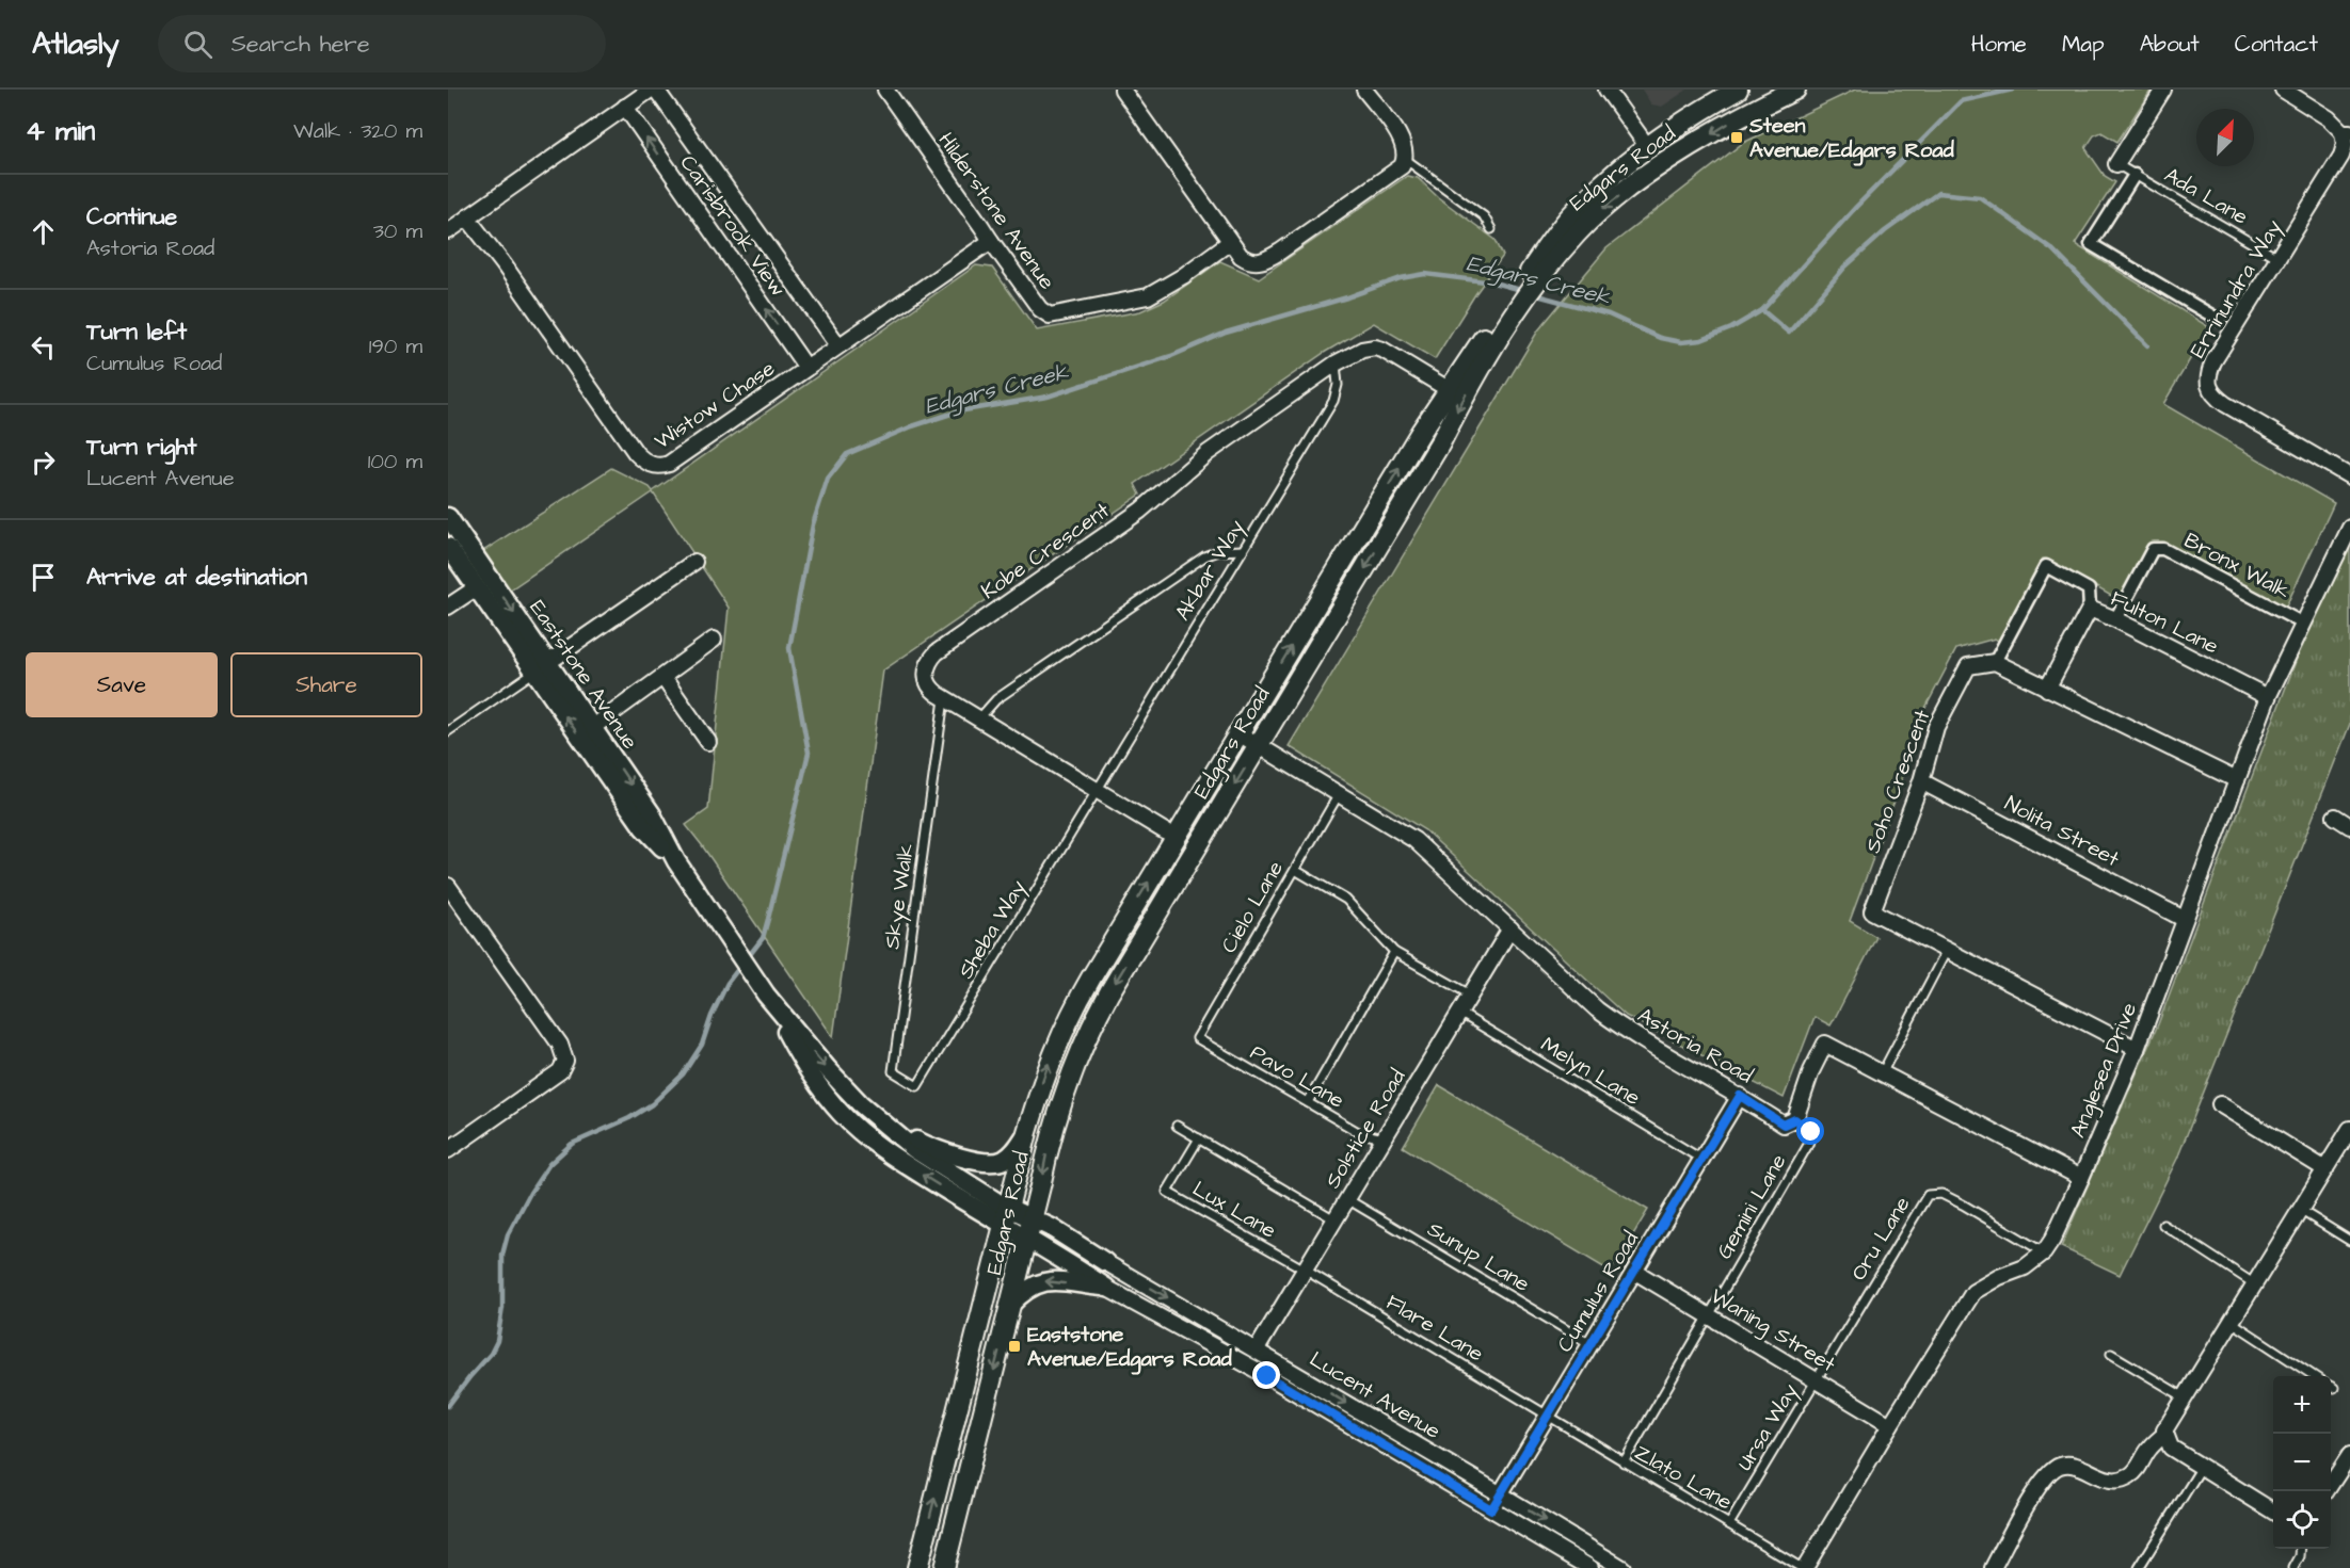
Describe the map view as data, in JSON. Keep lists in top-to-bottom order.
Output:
{
  "streets": {
    "main road": ["Edgars Road"],
    "street": [
      "Hilderstone Avenue",
      "Carisbrook View",
      "Errinundra Way",
      "Wistow Chase",
      "Kobe Crescent",
      "Bronx Walk",
      "Fulton Lane",
      "Eaststone Avenue",
      "Soho Crescent",
      "Nolita Street",
      "Astoria Road",
      "Anglesea Drive",
      "Solstice Road",
      "Cumulus Road",
      "Waning Street",
      "Lucent Avenue"
    ],
    "lane": [
      "Ada Lane",
      "Akbar Way",
      "Skye Walk",
      "Cielo Lane",
      "Sheba Way",
      "Melyn Lane",
      "Pavo Lane",
      "Gemini Lane",
      "Lux Lane",
      "Oru Lane",
      "Sunup Lane",
      "Flare Lane",
      "Ursa Way",
      "Zlato Lane"
    ]
  },
  "crossings": [
    ["Edgars Road", "Kobe Crescent"],
    ["Edgars Road", "Eaststone Avenue"],
    ["Edgars Road", "Astoria Road"],
    ["Ada Lane", "Errinundra Way"],
    ["Hilderstone Avenue", "Wistow Chase"],
    ["Carisbrook View", "Wistow Chase"],
    ["Kobe Crescent", "Akbar Way"],
    ["Kobe Crescent", "Skye Walk"],
    ["Kobe Crescent", "Sheba Way"],
    ["Bronx Walk", "Fulton Lane"],
    ["Bronx Walk", "Anglesea Drive"],
    ["Akbar Way", "Sheba Way"],
    ["Fulton Lane", "Anglesea Drive"],
    ["Eaststone Avenue", "Lucent Avenue"],
    ["Soho Crescent", "Nolita Street"],
    ["Soho Crescent", "Anglesea Drive"],
    ["Nolita Street", "Anglesea Drive"],
    ["Skye Walk", "Sheba Way"],
    ["Cielo Lane", "Astoria Road"],
    ["Cielo Lane", "Pavo Lane"],
    ["Astoria Road", "Solstice Road"],
    ["Astoria Road", "Gemini Lane"],
    ["Astoria Road", "Cumulus Road"],
    ["Anglesea Drive", "Oru Lane"],
    ["Anglesea Drive", "Waning Street"],
    ["Anglesea Drive", "Zlato Lane"],
    ["Melyn Lane", "Solstice Road"],
    ["Melyn Lane", "Cumulus Road"],
    ["Pavo Lane", "Solstice Road"],
    ["Solstice Road", "Lux Lane"],
    ["Solstice Road", "Sunup Lane"],
    ["Solstice Road", "Flare Lane"],
    ["Solstice Road", "Lucent Avenue"],
    ["Gemini Lane", "Waning Street"],
    ["Lux Lane", "Flare Lane"],
    ["Oru Lane", "Waning Street"],
    ["Oru Lane", "Ursa Way"],
    ["Sunup Lane", "Cumulus Road"],
    ["Cumulus Road", "Flare Lane"],
    ["Cumulus Road", "Waning Street"],
    ["Cumulus Road", "Lucent Avenue"],
    ["Cumulus Road", "Zlato Lane"],
    ["Flare Lane", "Zlato Lane"],
    ["Waning Street", "Ursa Way"],
    ["Ursa Way", "Zlato Lane"]
  ],
  "water": ["Edgars Creek"],
  "places": {
    "transit": ["Steen Avenue/Edgars Road", "Eaststone Avenue/Edgars Road"]
  },
  "north": "top right",
  "page": {
    "header": "Atlasly",
    "search": "Search here",
    "nav": [
      "Home",
      "Map",
      "About",
      "Contact"
    ],
    "heading": ["4 min", "Walk · 320 m"],
    "list": [
      ["Continue", "Astoria Road", "30 m"],
      ["Turn left", "Cumulus Road", "190 m"],
      ["Turn right", "Lucent Avenue", "100 m"],
      "Arrive at destination"
    ],
    "buttons": ["Save", "Share"],
    "map_buttons": ["+", "−"]
  }
}
